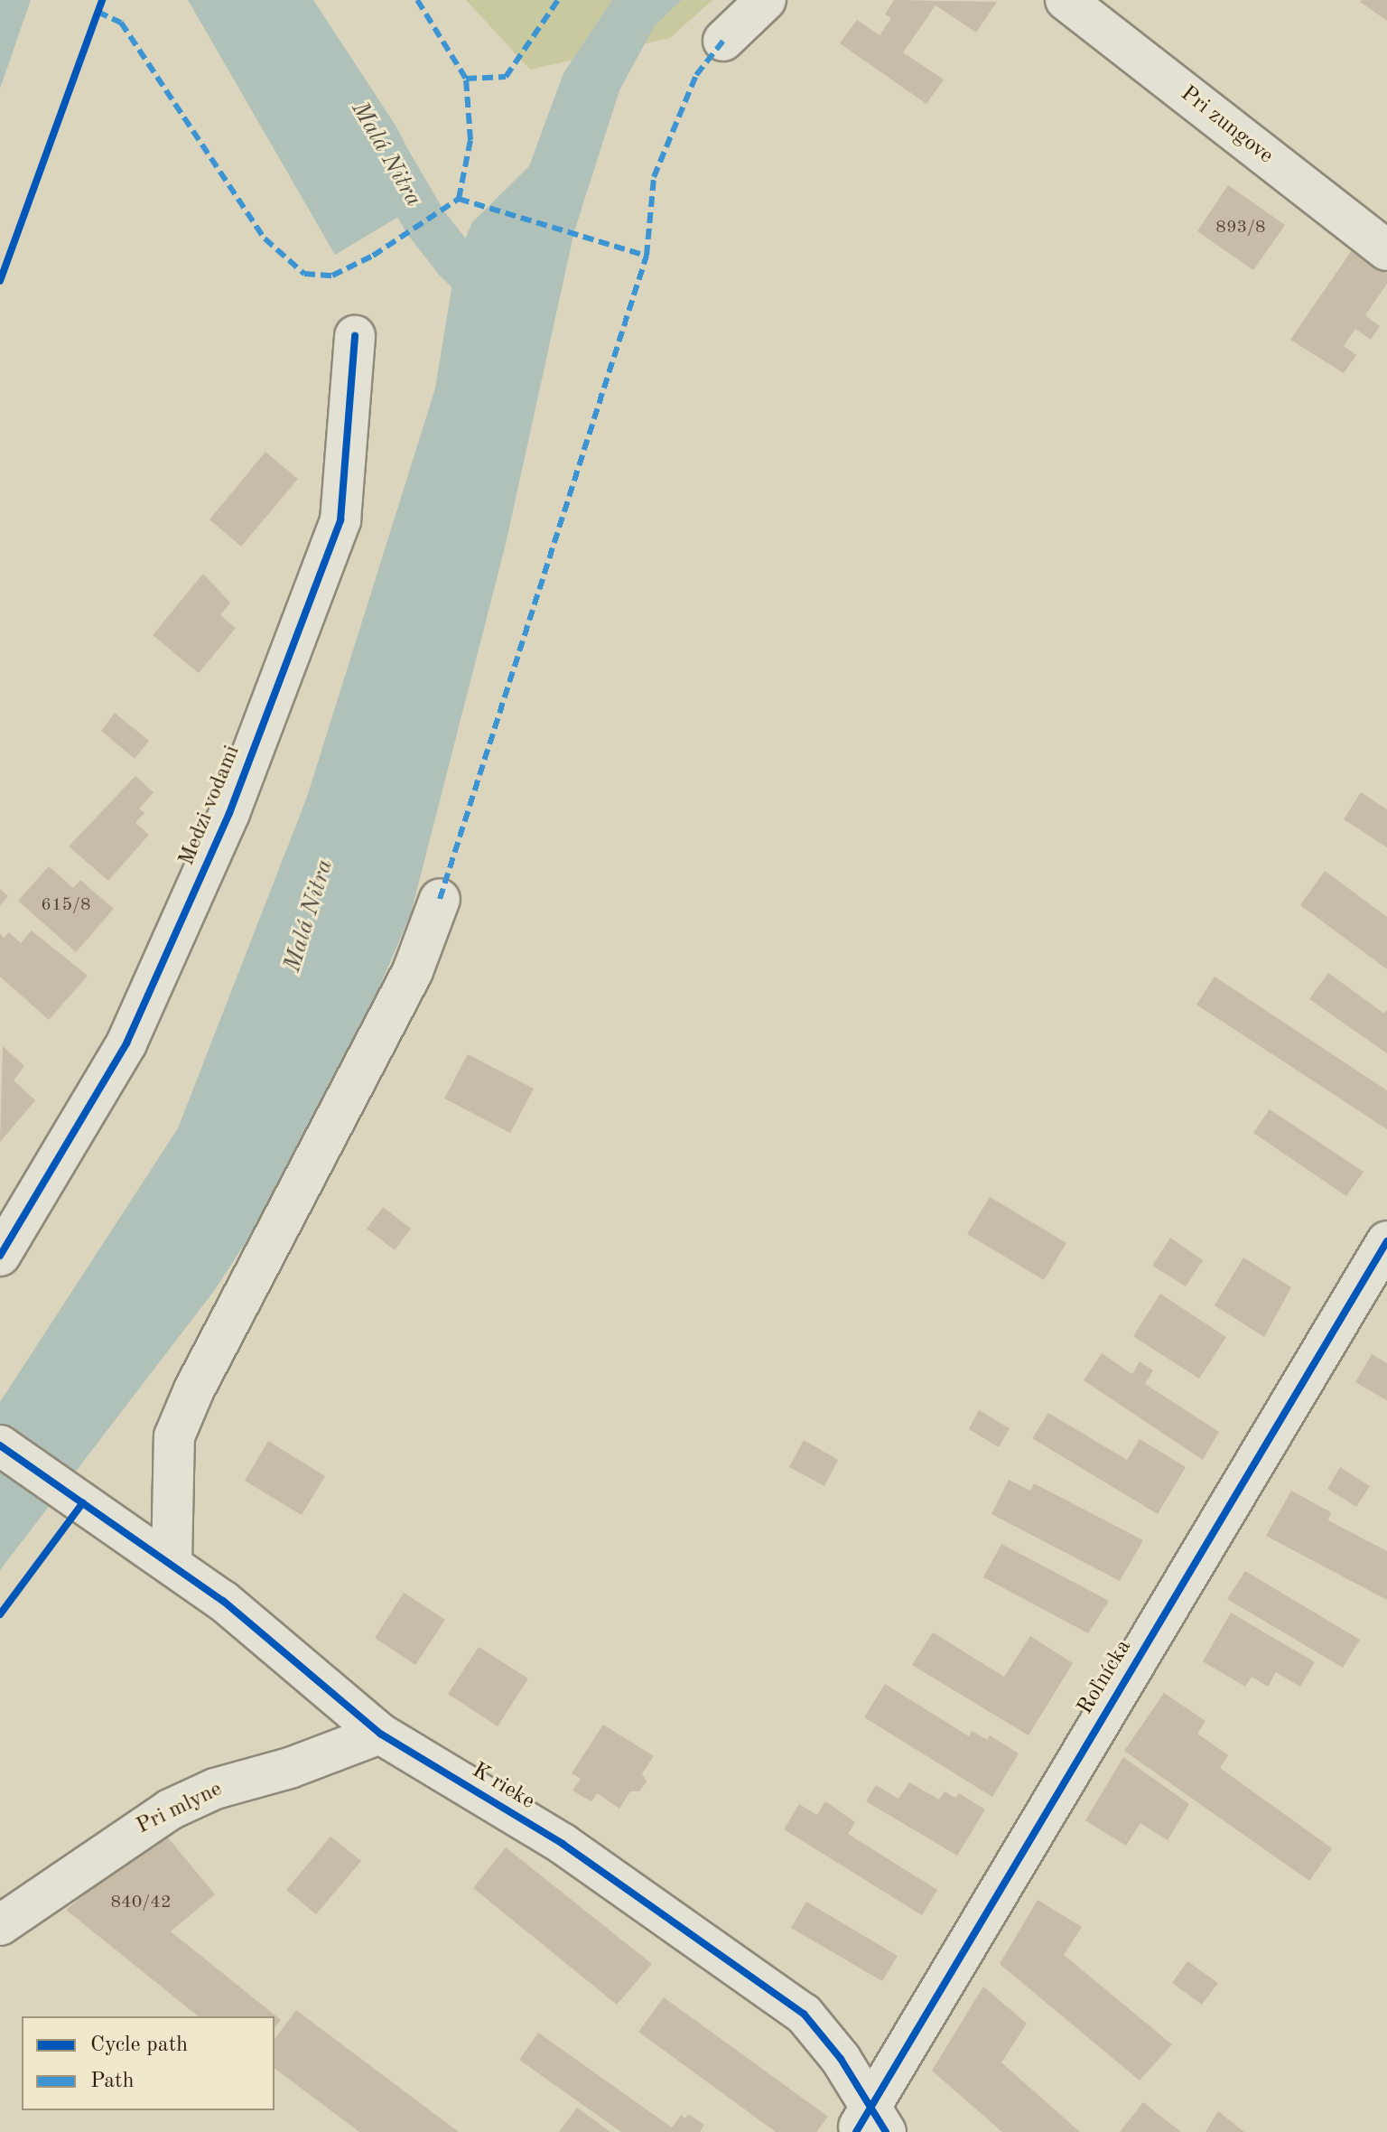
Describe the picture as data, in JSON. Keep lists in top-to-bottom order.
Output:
{
  "streets": {
    "street": [
      "Pri zungove",
      "Medzi vodami",
      "Roľnícka",
      "K rieke",
      "Pri mlyne"
    ]
  },
  "crossings": [
    ["Roľnícka", "K rieke"],
    ["K rieke", "Pri mlyne"]
  ],
  "water": ["Malá Nitra"],
  "house_numbers": ["893/8", "615/8", "840/42"],
  "legend": ["Cycle path", "Path"]
}
